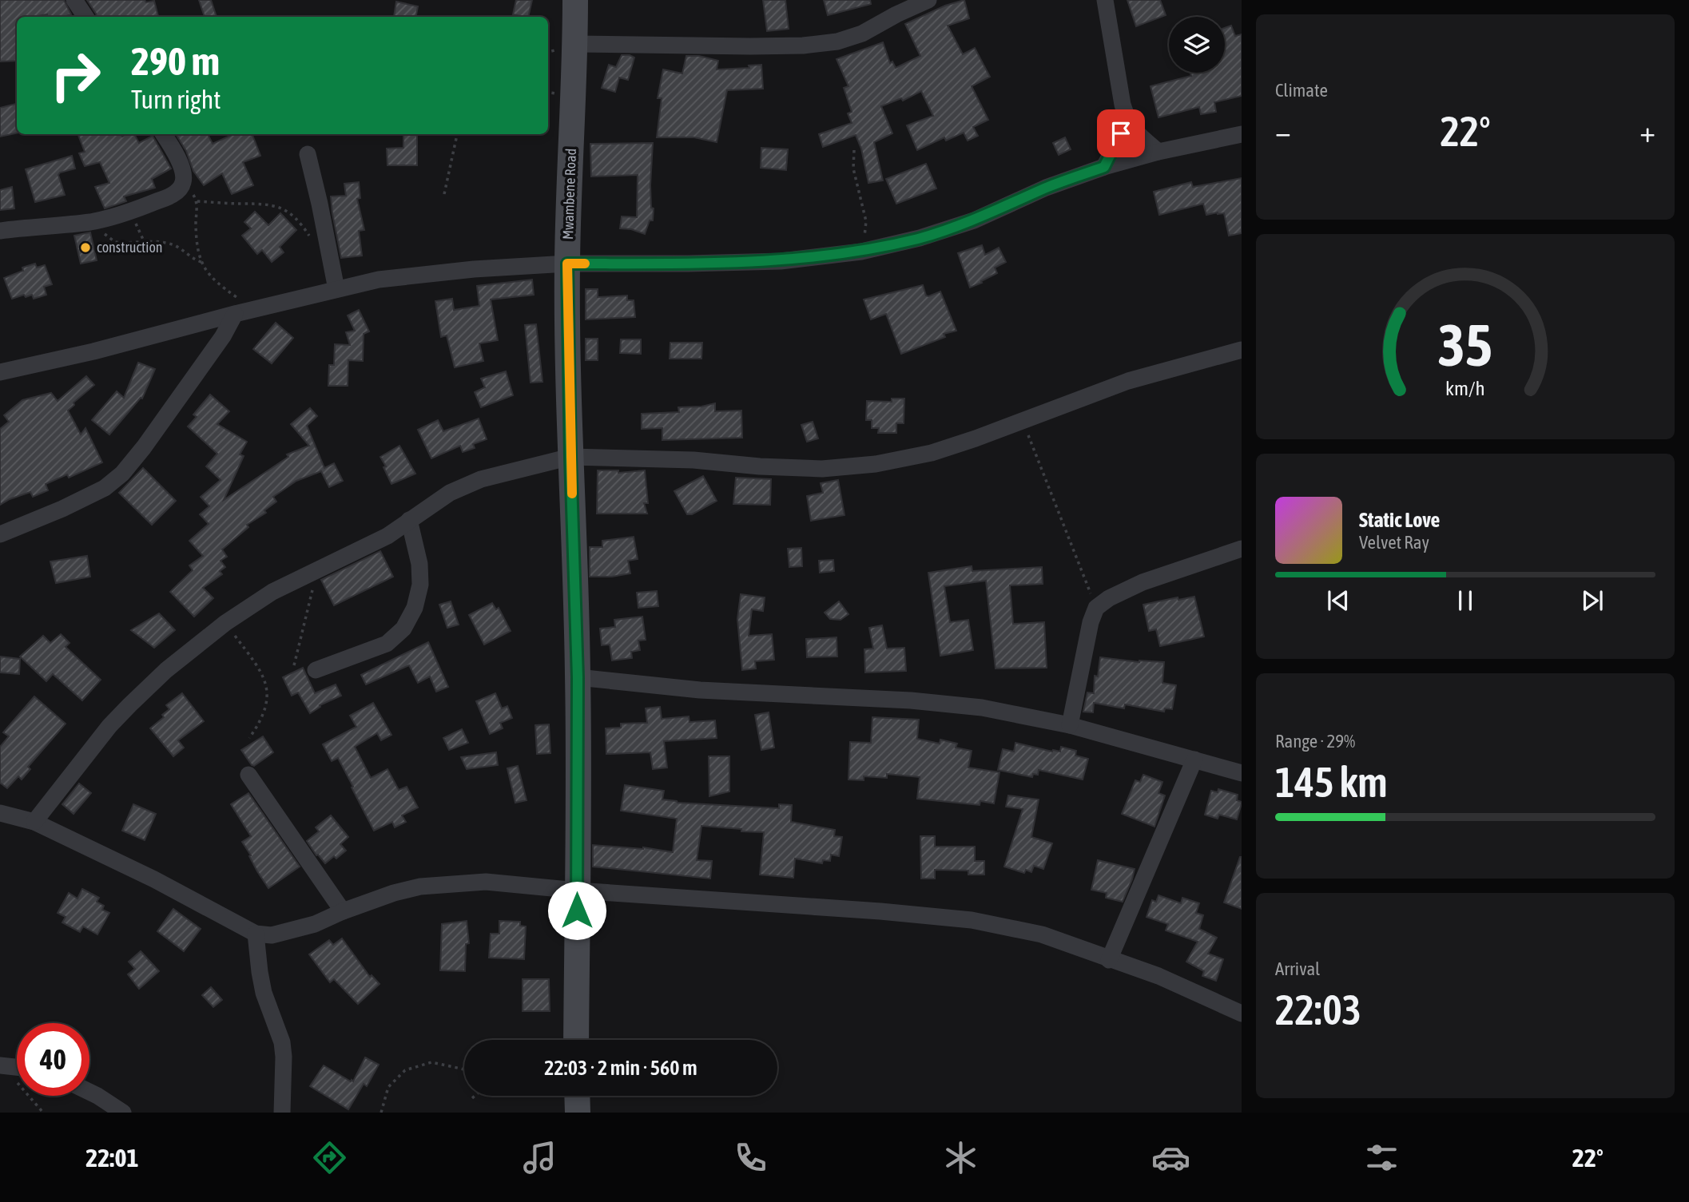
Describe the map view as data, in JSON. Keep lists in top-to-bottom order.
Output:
{
  "streets": {
    "street": ["Mwambene Road"]
  },
  "places": ["construction"],
  "page": {
    "tile": [
      "Climate",
      ["Range · 29%", "145 km"],
      ["Arrival", "22:03"]
    ],
    "turn": ["290 m", "Turn right"],
    "heat": ["−", "22°", "+"],
    "song": ["Static Love", "Velvet Ray"],
    "limit": "40",
    "trip": "22:03 · 2 min · 560 m",
    "tabs": ["22:01", "22°"],
    "gauge": ["35", "km/h"]
  }
}
